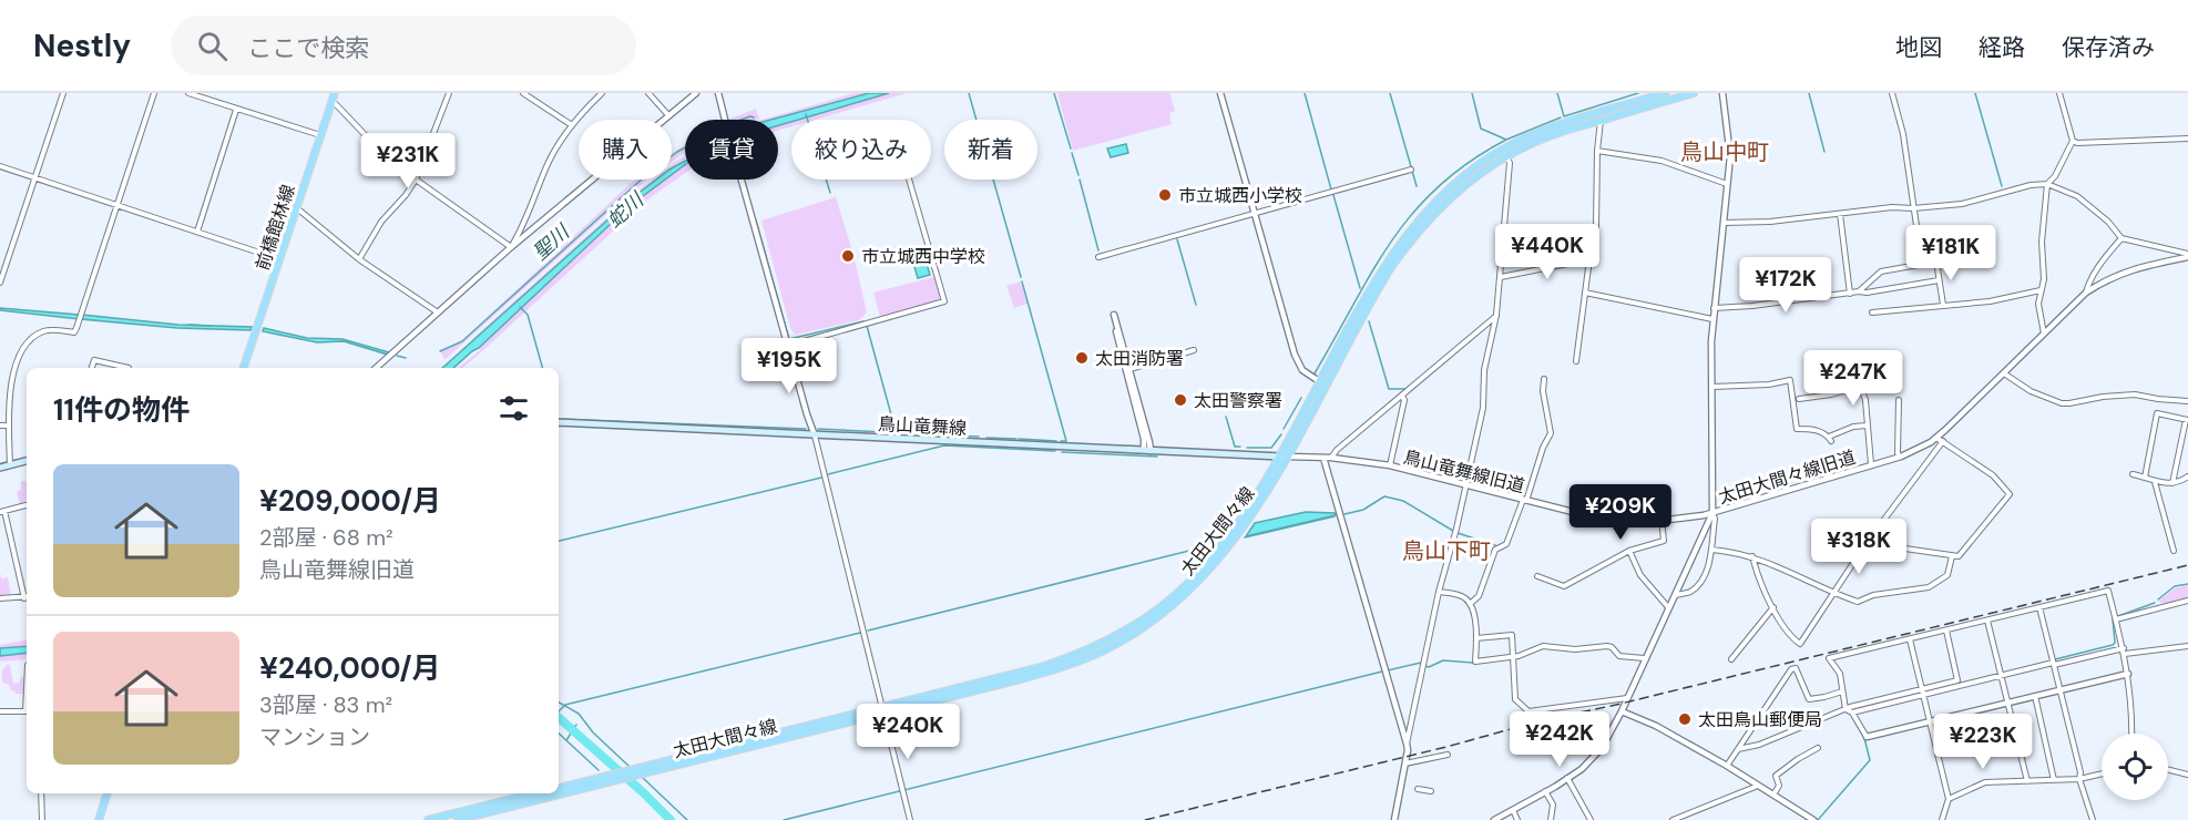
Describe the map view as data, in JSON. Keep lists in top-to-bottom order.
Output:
{
  "streets": {
    "main road": ["前橋館林線", "鳥山竜舞線", "太田大間々線"],
    "street": ["鳥山竜舞線旧道", "太田大間々線旧道"]
  },
  "crossings": [
    ["鳥山竜舞線", "鳥山竜舞線旧道"],
    ["鳥山竜舞線", "太田大間々線"],
    ["鳥山竜舞線旧道", "太田大間々線旧道"],
    ["鳥山竜舞線旧道", "太田大間々線"]
  ],
  "districts": ["鳥山中町", "鳥山下町"],
  "water": ["蛇川", "聖川"],
  "places": [
    "市立城西小学校",
    "市立城西中学校",
    "太田消防署",
    "太田警察署",
    "太田鳥山郵便局"
  ],
  "page": {
    "header": "Nestly",
    "search": "ここで検索",
    "nav": ["地図", "経路", "保存済み"],
    "chip": [
      "購入",
      "賃貸",
      "絞り込み",
      "新着"
    ],
    "price": [
      "¥231K",
      "¥440K",
      "¥181K",
      "¥172K",
      "¥195K",
      "¥247K",
      "¥209K",
      "¥318K",
      "¥240K",
      "¥242K",
      "¥223K"
    ],
    "heading": "11件の物件",
    "list": [
      {
        "name": "¥209,000/月",
        "note": "2部屋 · 68 m² · 鳥山竜舞線旧道"
      },
      {
        "name": "¥240,000/月",
        "note": "3部屋 · 83 m² · マンション"
      }
    ]
  }
}
